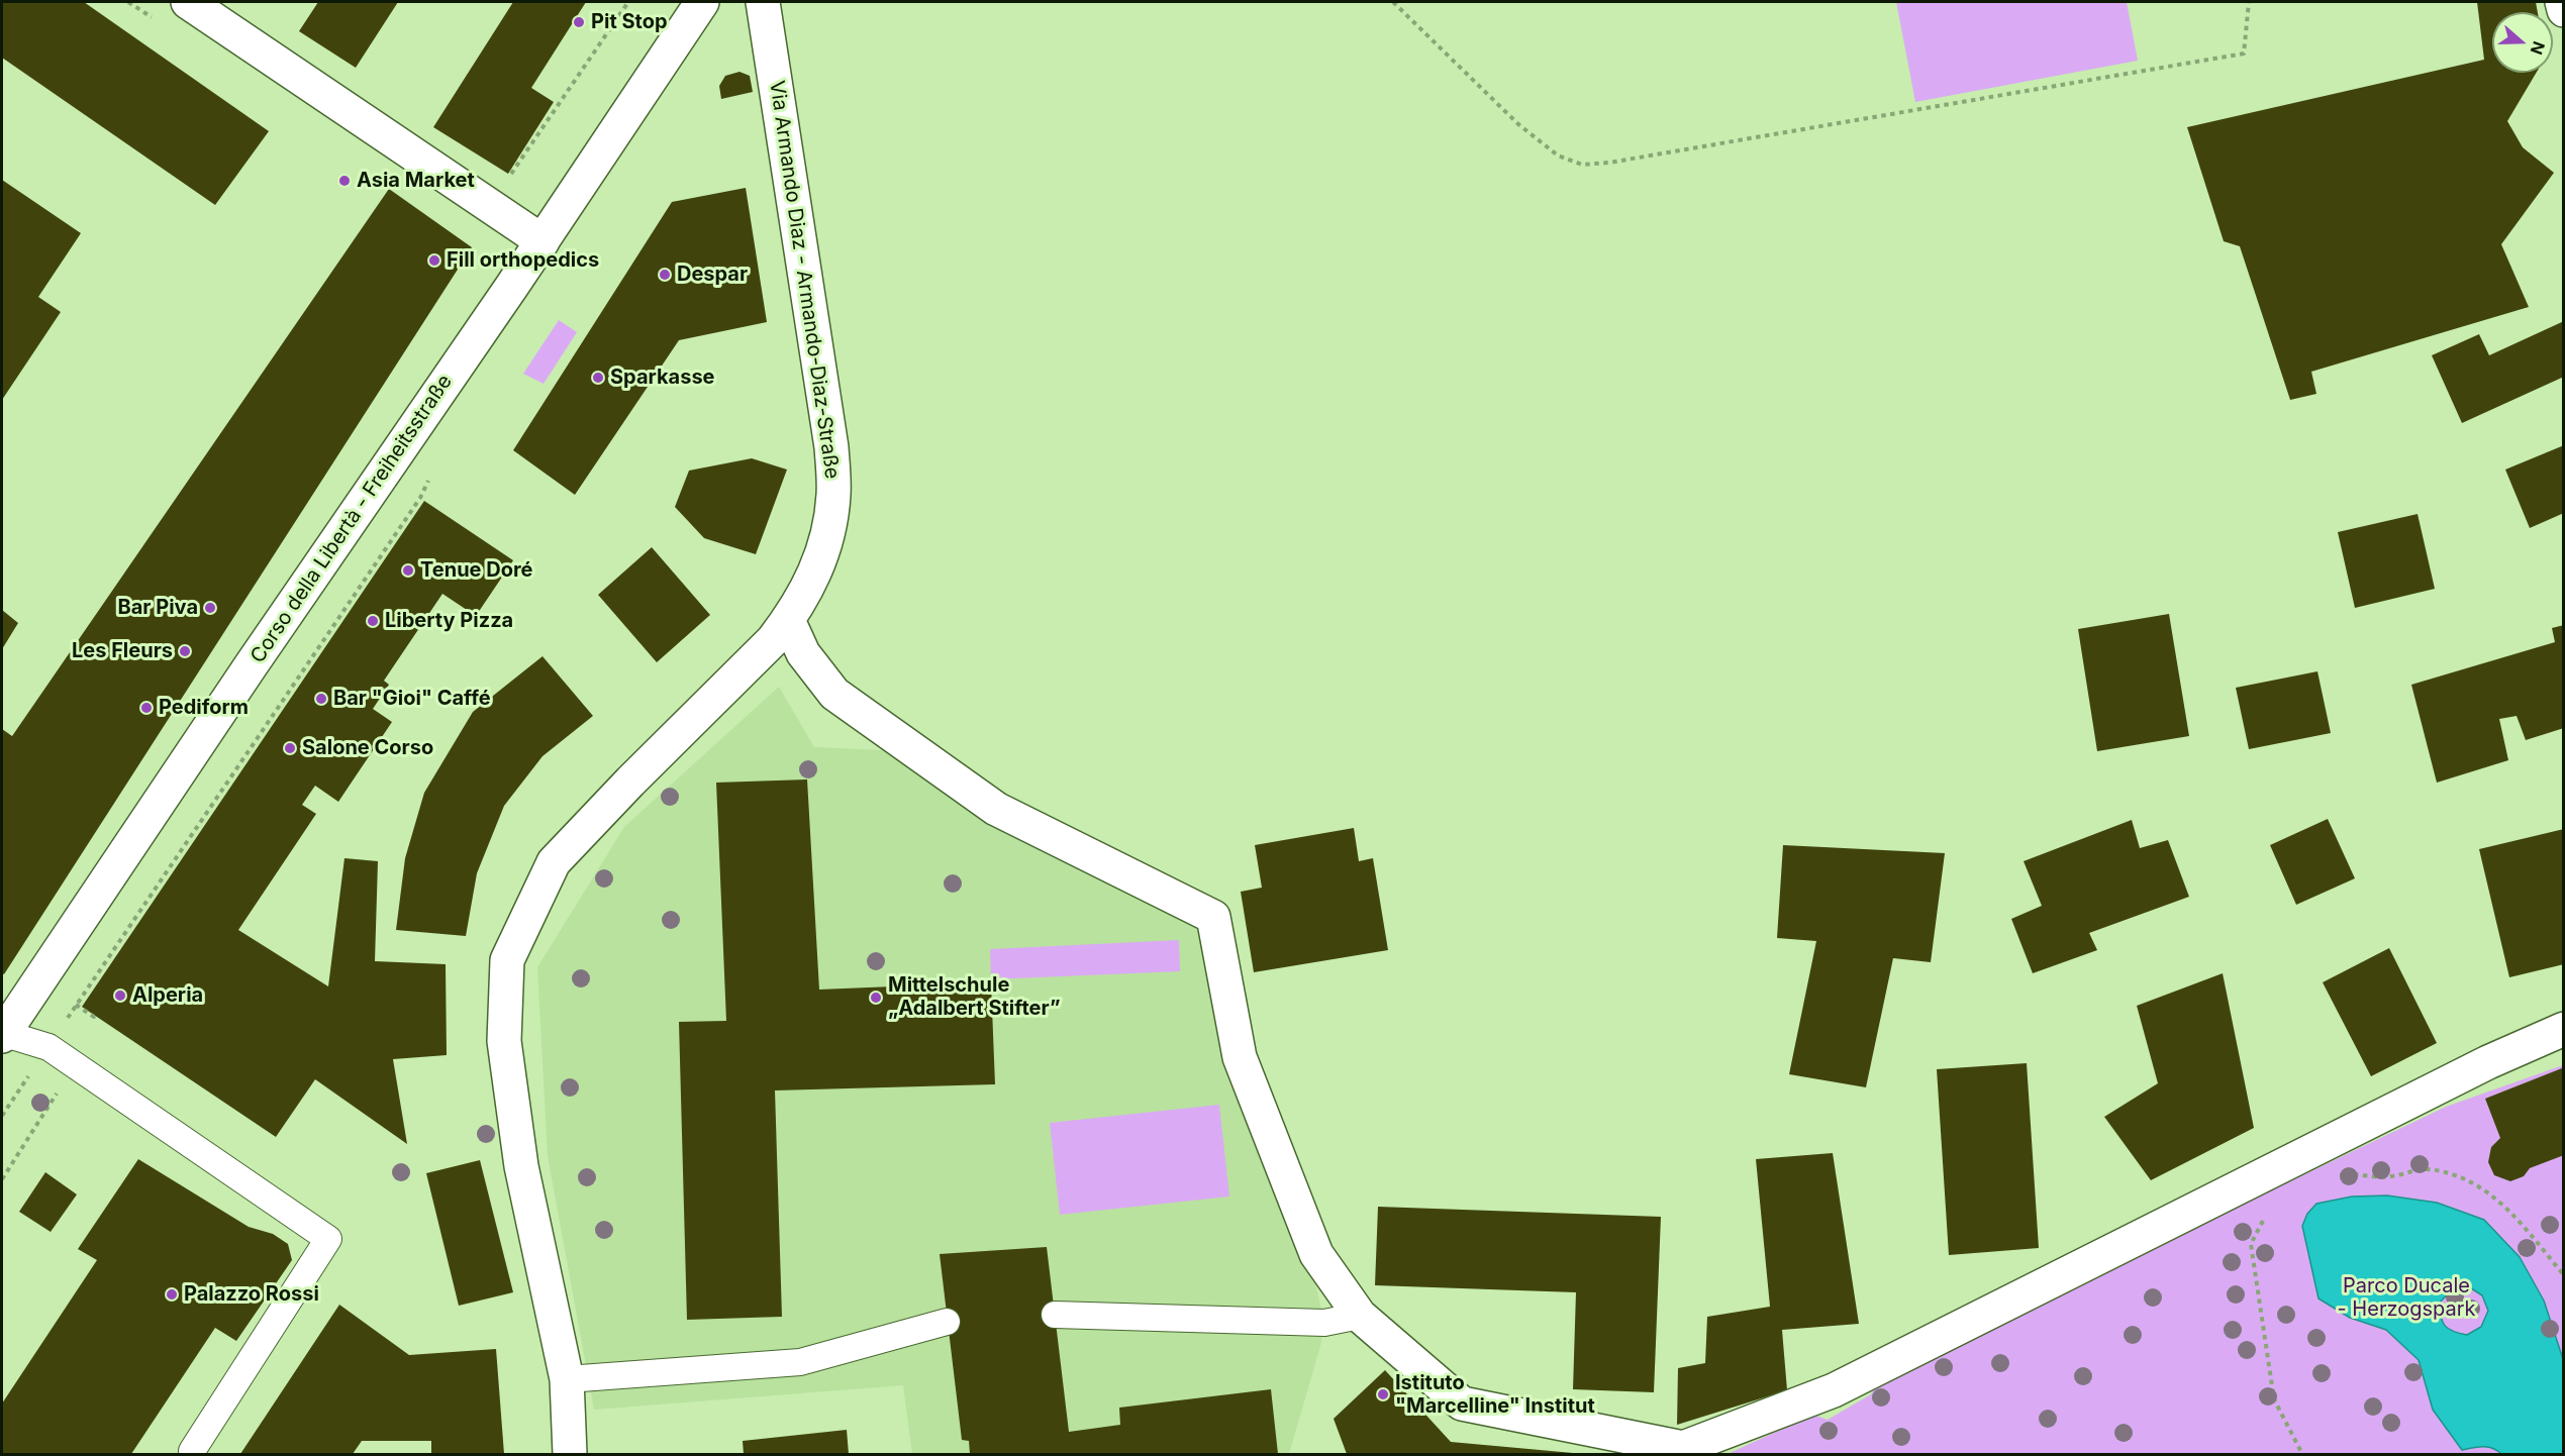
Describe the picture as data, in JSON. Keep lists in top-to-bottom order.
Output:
{
  "streets": {
    "street": ["Via Armando Diaz - Armando-Diaz-Straße", "Corso della Libertà - Freiheitsstraße"]
  },
  "parks": ["Parco Ducale - Herzogspark"],
  "places": [
    "Pit Stop",
    "Asia Market",
    "Fill orthopedics",
    "Despar",
    "Sparkasse",
    "Tenue Doré",
    "Bar Piva",
    "Liberty Pizza",
    "Les Fleurs",
    "Bar \"Gioi\" Caffé",
    "Pediform",
    "Salone Corso",
    "Alperia",
    "Mittelschule „Adalbert Stifter”",
    "Palazzo Rossi",
    "Istituto \"Marcelline\" Institut"
  ],
  "north": "right"
}
